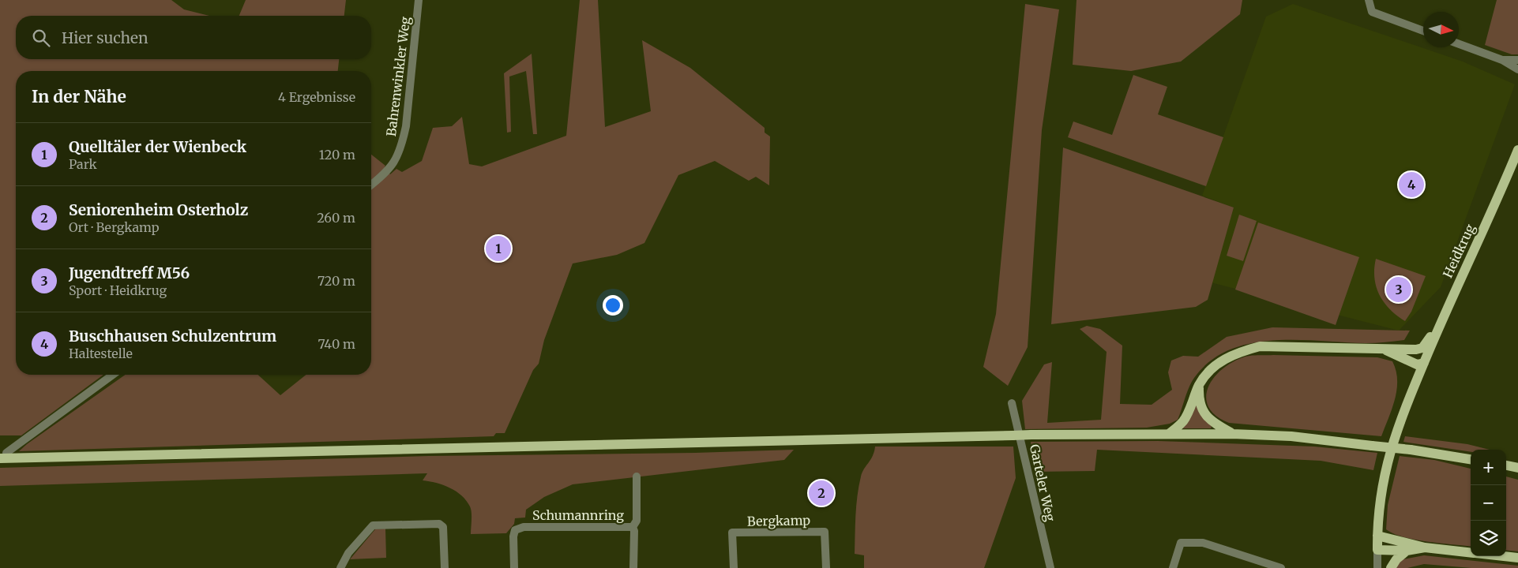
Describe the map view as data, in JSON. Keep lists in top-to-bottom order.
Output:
{
  "streets": {
    "main road": ["Heidkrug"],
    "street": [
      "Bahrenwinkler Weg",
      "Garteler Weg",
      "Schumannring",
      "Bergkamp"
    ]
  },
  "north": "right",
  "page": {
    "search": "Hier suchen",
    "heading": ["In der Nähe", "4 Ergebnisse"],
    "list": [
      {
        "mark": "1",
        "name": "Quelltäler der Wienbeck",
        "note": "Park",
        "value": "120 m"
      },
      {
        "mark": "2",
        "name": "Seniorenheim Osterholz",
        "note": "Ort · Bergkamp",
        "value": "260 m"
      },
      {
        "mark": "3",
        "name": "Jugendtreff M56",
        "note": "Sport · Heidkrug",
        "value": "720 m"
      },
      {
        "mark": "4",
        "name": "Buschhausen Schulzentrum",
        "note": "Haltestelle",
        "value": "740 m"
      }
    ],
    "pins": [
      "4",
      "1",
      "3",
      "2"
    ],
    "map_buttons": ["+", "−"]
  }
}
